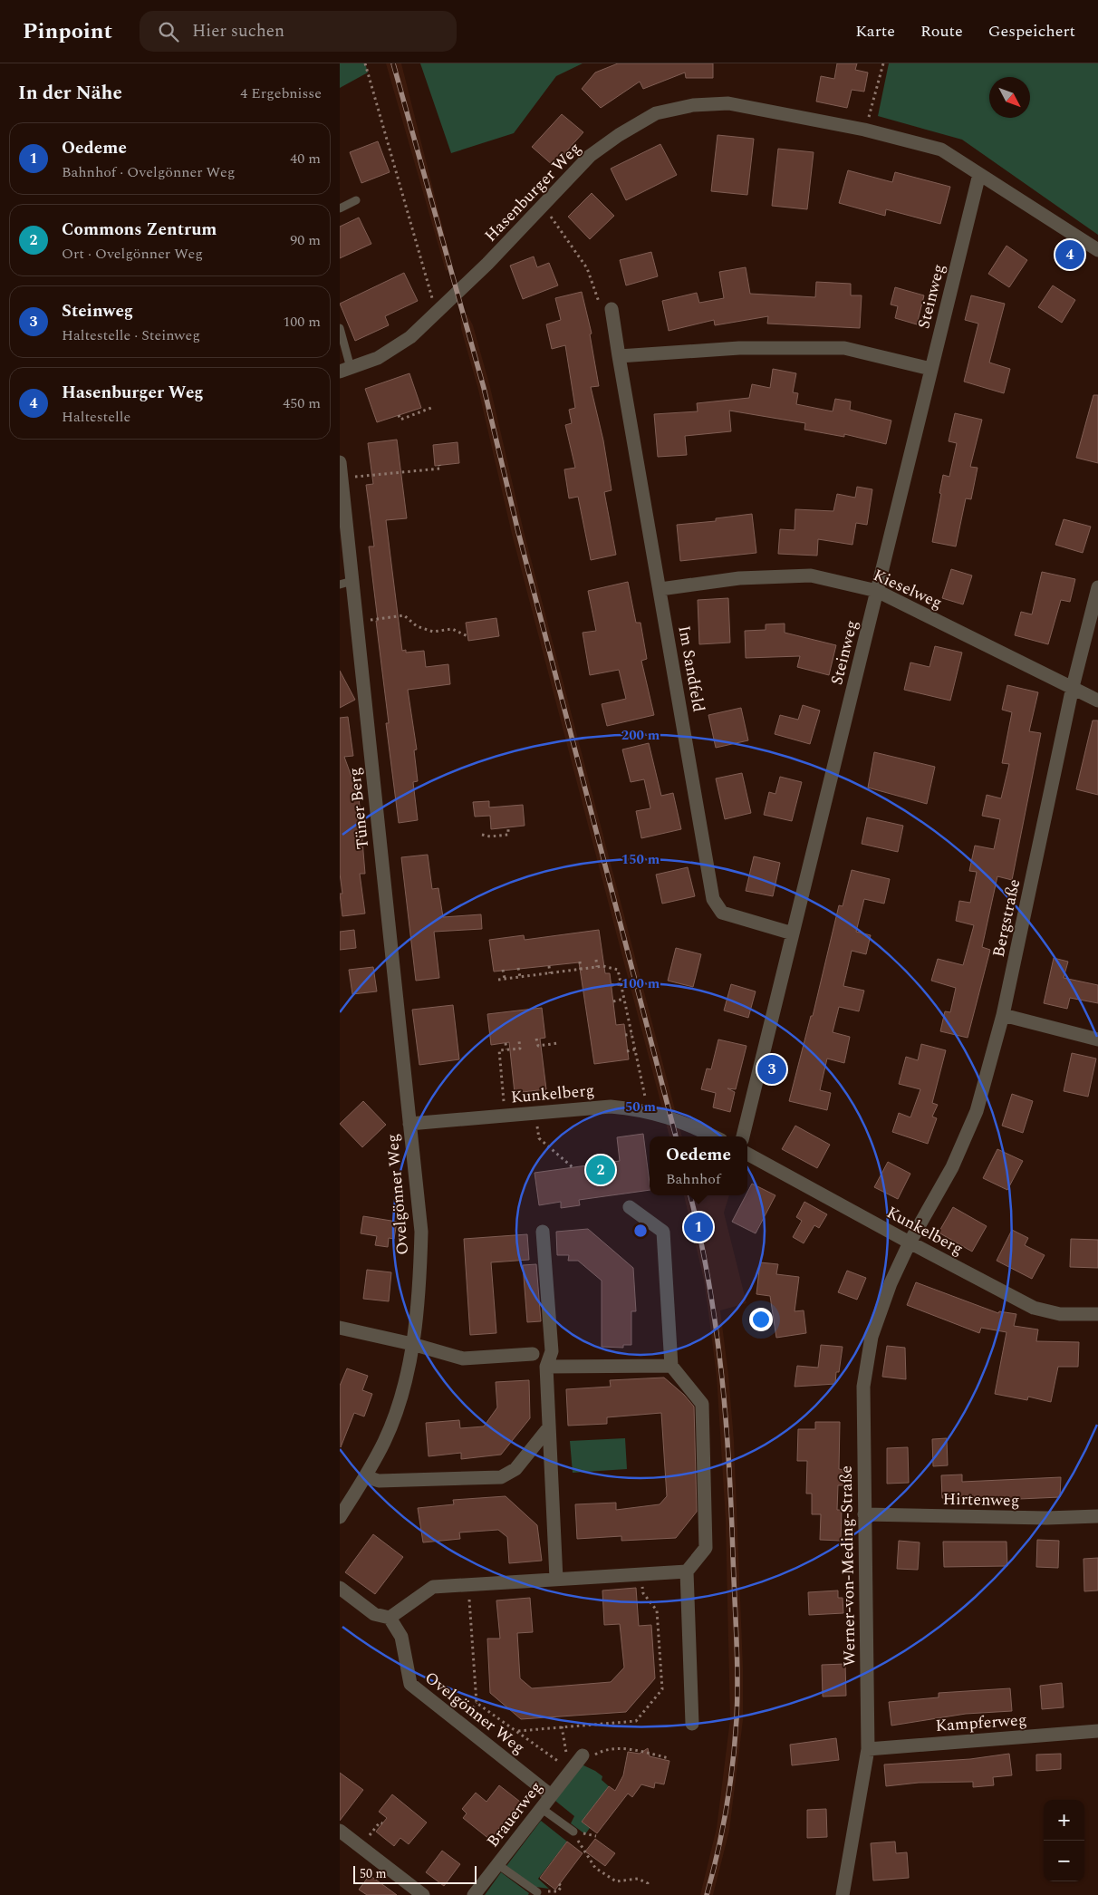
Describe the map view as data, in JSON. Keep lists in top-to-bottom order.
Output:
{
  "streets": {
    "street": [
      "Hasenburger Weg",
      "Steinweg",
      "Kieselweg",
      "Im Sandfeld",
      "Tüner Berg",
      "Bergstraße",
      "Kunkelberg",
      "Ovelgönner Weg",
      "Hirtenweg",
      "Werner-von-Meding-Straße",
      "Kampferweg",
      "Brauerweg"
    ]
  },
  "crossings": [
    ["Hasenburger Weg", "Steinweg"],
    ["Steinweg", "Kieselweg"],
    ["Steinweg", "Im Sandfeld"],
    ["Kieselweg", "Im Sandfeld"],
    ["Kieselweg", "Bergstraße"],
    ["Tüner Berg", "Kunkelberg"],
    ["Tüner Berg", "Ovelgönner Weg"],
    ["Bergstraße", "Kunkelberg"],
    ["Bergstraße", "Werner-von-Meding-Straße"],
    ["Kunkelberg", "Ovelgönner Weg"],
    ["Kunkelberg", "Werner-von-Meding-Straße"],
    ["Ovelgönner Weg", "Brauerweg"],
    ["Hirtenweg", "Werner-von-Meding-Straße"],
    ["Werner-von-Meding-Straße", "Kampferweg"]
  ],
  "scale_bar": "50 m",
  "north": "bottom right",
  "page": {
    "header": "Pinpoint",
    "search": "Hier suchen",
    "nav": ["Karte", "Route", "Gespeichert"],
    "heading": ["In der Nähe", "4 Ergebnisse"],
    "list": [
      {
        "mark": "1",
        "name": "Oedeme",
        "note": "Bahnhof · Ovelgönner Weg",
        "value": "40 m"
      },
      {
        "mark": "2",
        "name": "Commons Zentrum",
        "note": "Ort · Ovelgönner Weg",
        "value": "90 m"
      },
      {
        "mark": "3",
        "name": "Steinweg",
        "note": "Haltestelle · Steinweg",
        "value": "100 m"
      },
      {
        "mark": "4",
        "name": "Hasenburger Weg",
        "note": "Haltestelle",
        "value": "450 m"
      }
    ],
    "pins": [
      "4",
      "3",
      "2",
      "1"
    ],
    "popup": ["Oedeme", "Bahnhof"],
    "map_buttons": ["+", "−"],
    "scale": "50 m"
  },
  "rings": [
    "200 m",
    "150 m",
    "100 m",
    "50 m"
  ]
}
